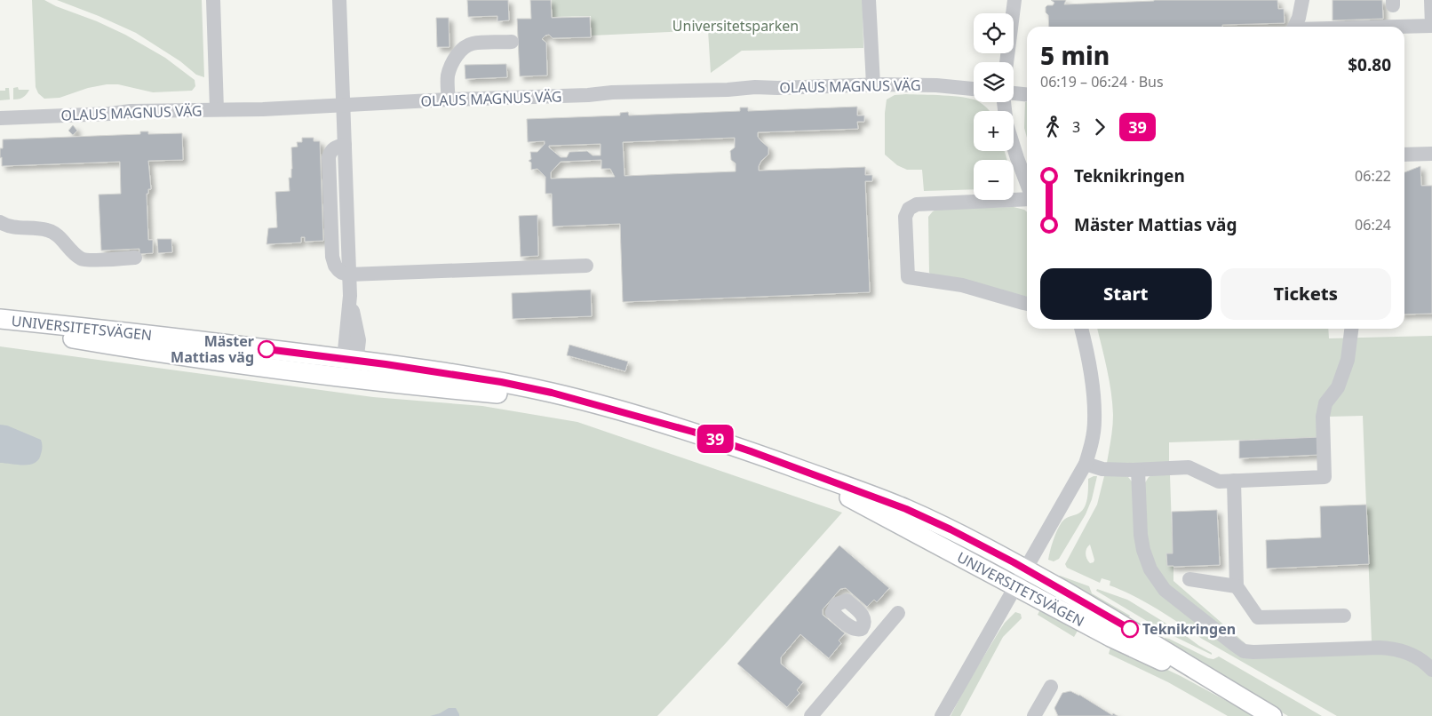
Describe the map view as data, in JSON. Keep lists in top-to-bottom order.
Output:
{
  "streets": {
    "main road": ["UNIVERSITETSVÄGEN"],
    "street": ["OLAUS MAGNUS VÄG"]
  },
  "parks": ["Universitetsparken"],
  "places": ["Mäster Mattias väg", "Teknikringen"],
  "lines": ["bus line 39"],
  "page": {
    "on_map": "39",
    "map_buttons": ["+", "−"],
    "heading": ["5 min", "06:19 – 06:24 · Bus", "$0.80"],
    "legs": ["3", "39"],
    "list": [
      {
        "name": "Teknikringen",
        "value": "06:22"
      },
      {
        "name": "Mäster Mattias väg",
        "value": "06:24"
      }
    ],
    "buttons": ["Start", "Tickets"]
  }
}
